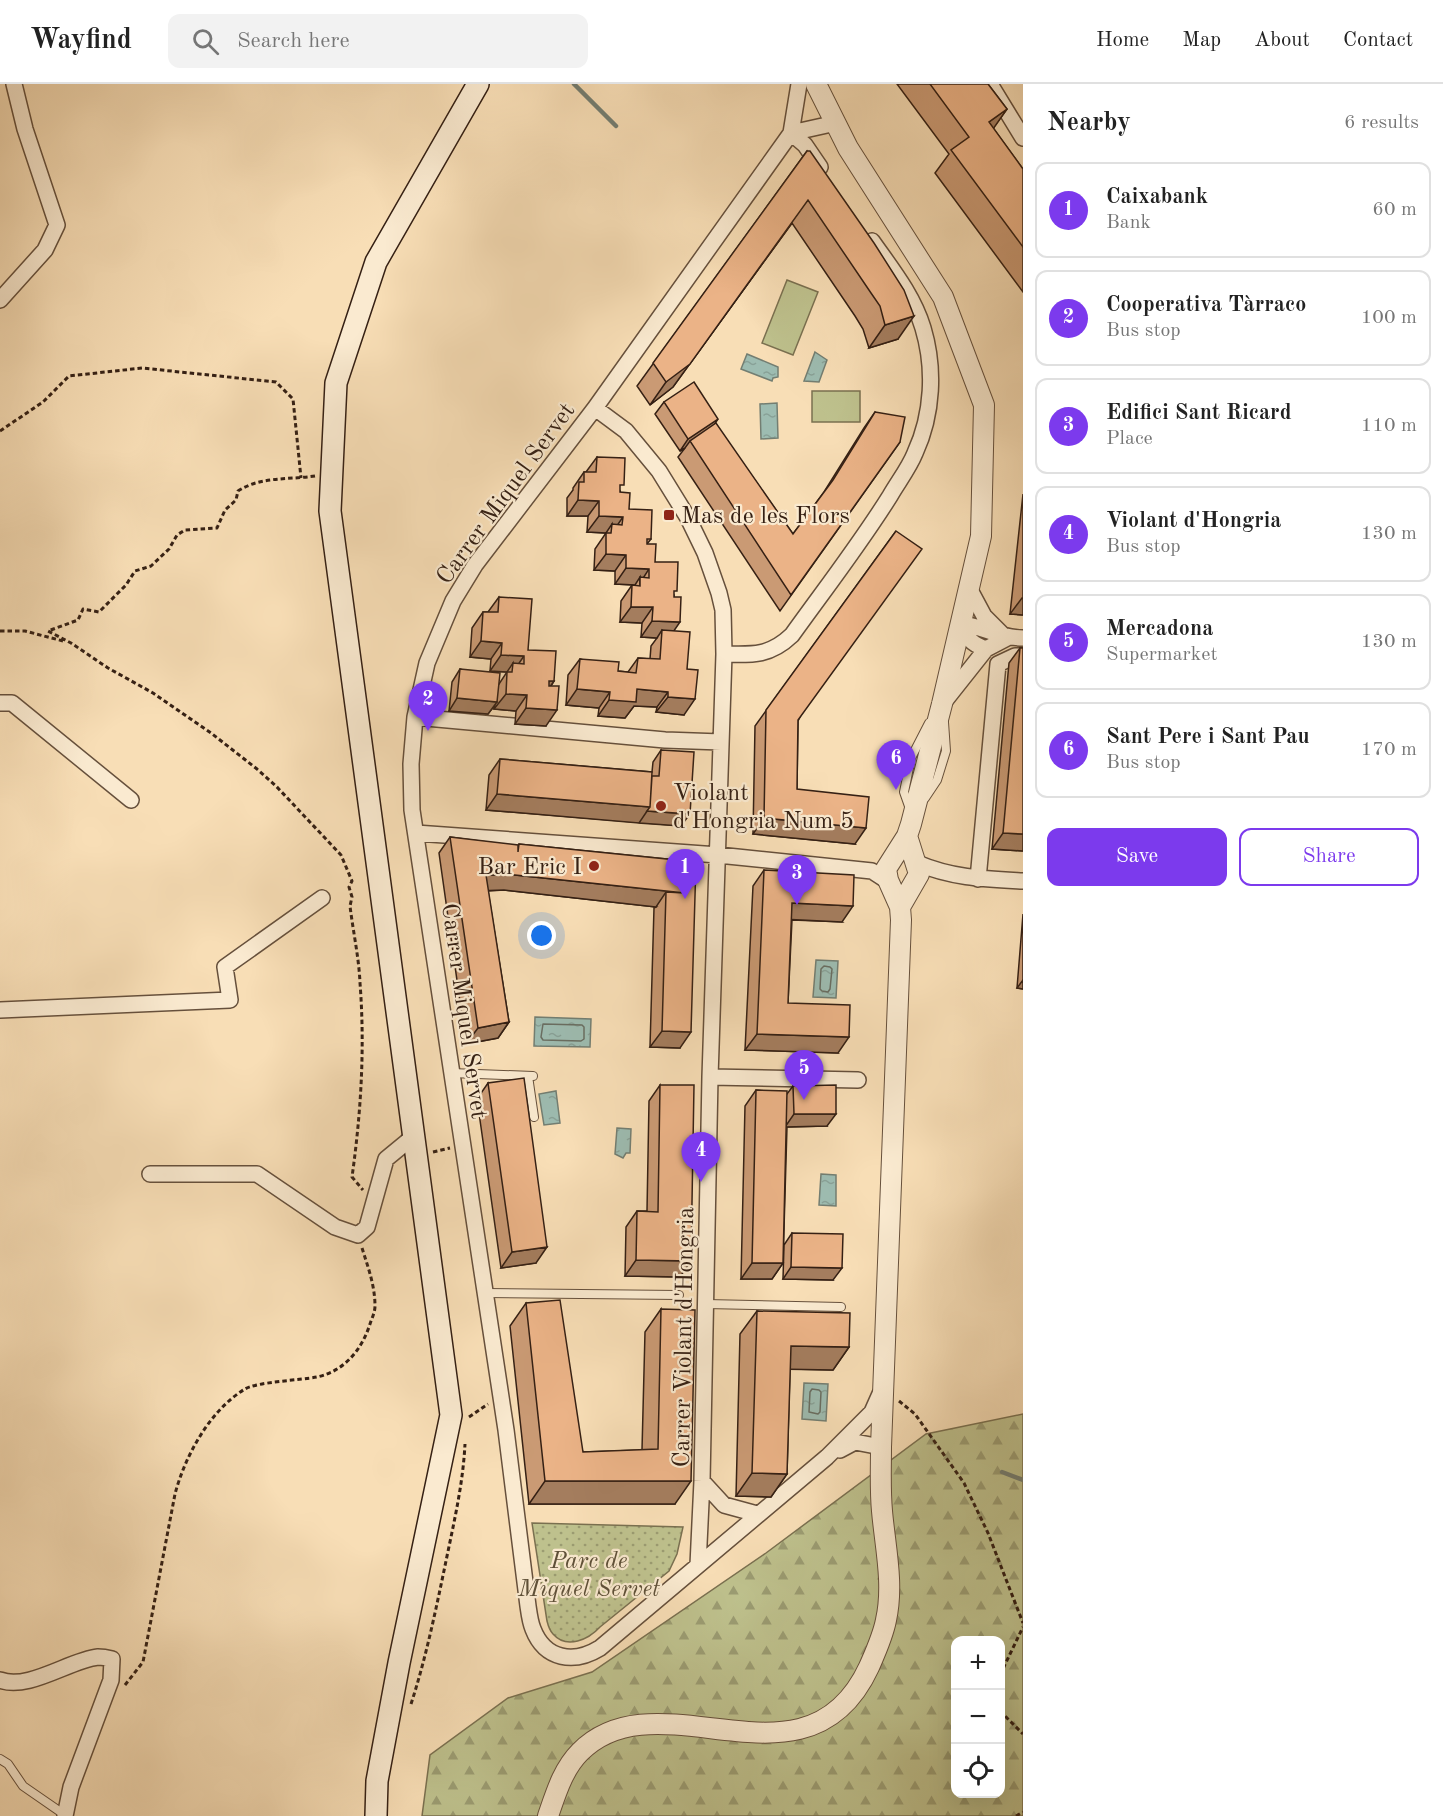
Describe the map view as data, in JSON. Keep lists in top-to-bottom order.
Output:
{
  "streets": {
    "street": ["Carrer Miquel Servet", "Carrer Violant d'Hongria"]
  },
  "crossings": [
    ["Carrer Miquel Servet", "Carrer Violant d'Hongria"]
  ],
  "parks": ["Parc de Miquel Servet"],
  "places": {
    "transit": ["Mas de les Flors"],
    "other": ["Violant d'Hongria Num 5", "Bar Eric I"]
  },
  "page": {
    "header": "Wayfind",
    "search": "Search here",
    "nav": [
      "Home",
      "Map",
      "About",
      "Contact"
    ],
    "heading": ["Nearby", "6 results"],
    "list": [
      {
        "mark": "1",
        "name": "Caixabank",
        "note": "Bank",
        "value": "60 m"
      },
      {
        "mark": "2",
        "name": "Cooperativa Tàrraco",
        "note": "Bus stop",
        "value": "100 m"
      },
      {
        "mark": "3",
        "name": "Edifici Sant Ricard",
        "note": "Place",
        "value": "110 m"
      },
      {
        "mark": "4",
        "name": "Violant d'Hongria",
        "note": "Bus stop",
        "value": "130 m"
      },
      {
        "mark": "5",
        "name": "Mercadona",
        "note": "Supermarket",
        "value": "130 m"
      },
      {
        "mark": "6",
        "name": "Sant Pere i Sant Pau",
        "note": "Bus stop",
        "value": "170 m"
      }
    ],
    "pins": [
      "2",
      "6",
      "1",
      "3",
      "5",
      "4"
    ],
    "buttons": ["Save", "Share"],
    "map_buttons": ["+", "−"]
  }
}
